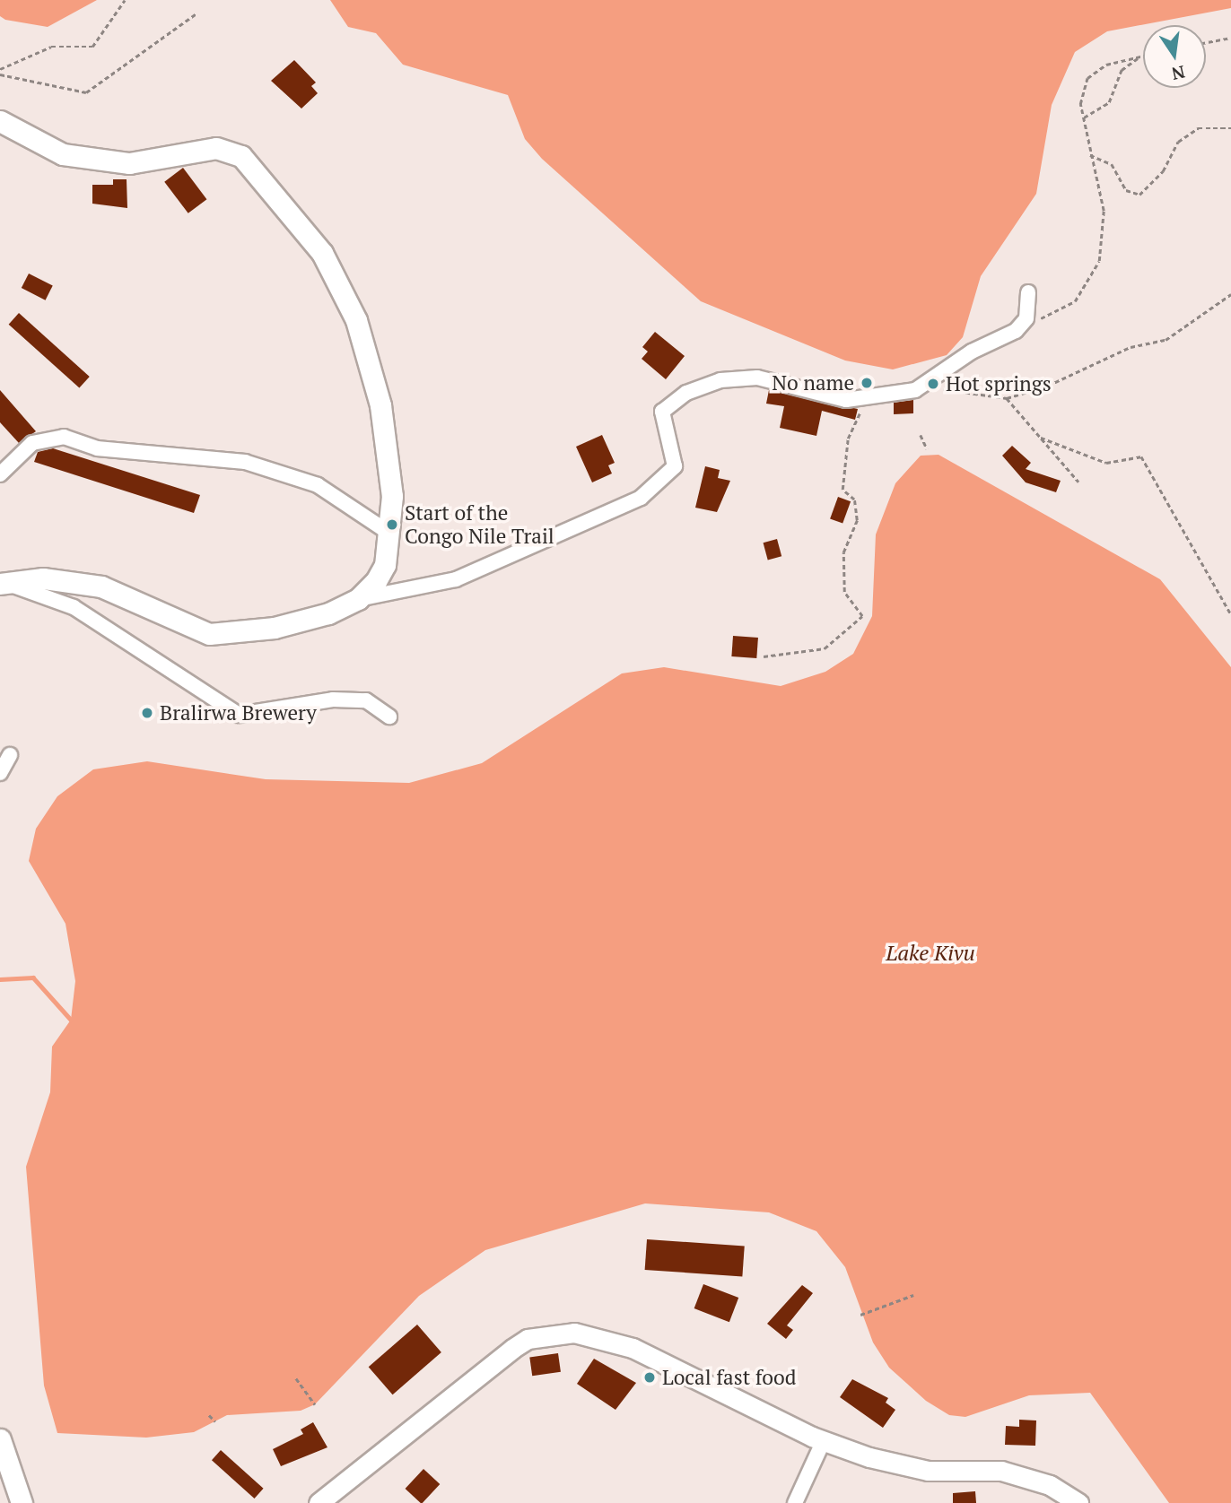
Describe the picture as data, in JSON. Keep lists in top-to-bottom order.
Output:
{
  "water": ["Lake Kivu"],
  "places": [
    "No name",
    "Hot springs",
    "Start of the Congo Nile Trail",
    "Bralirwa Brewery",
    "Local fast food"
  ],
  "north": "bottom"
}
